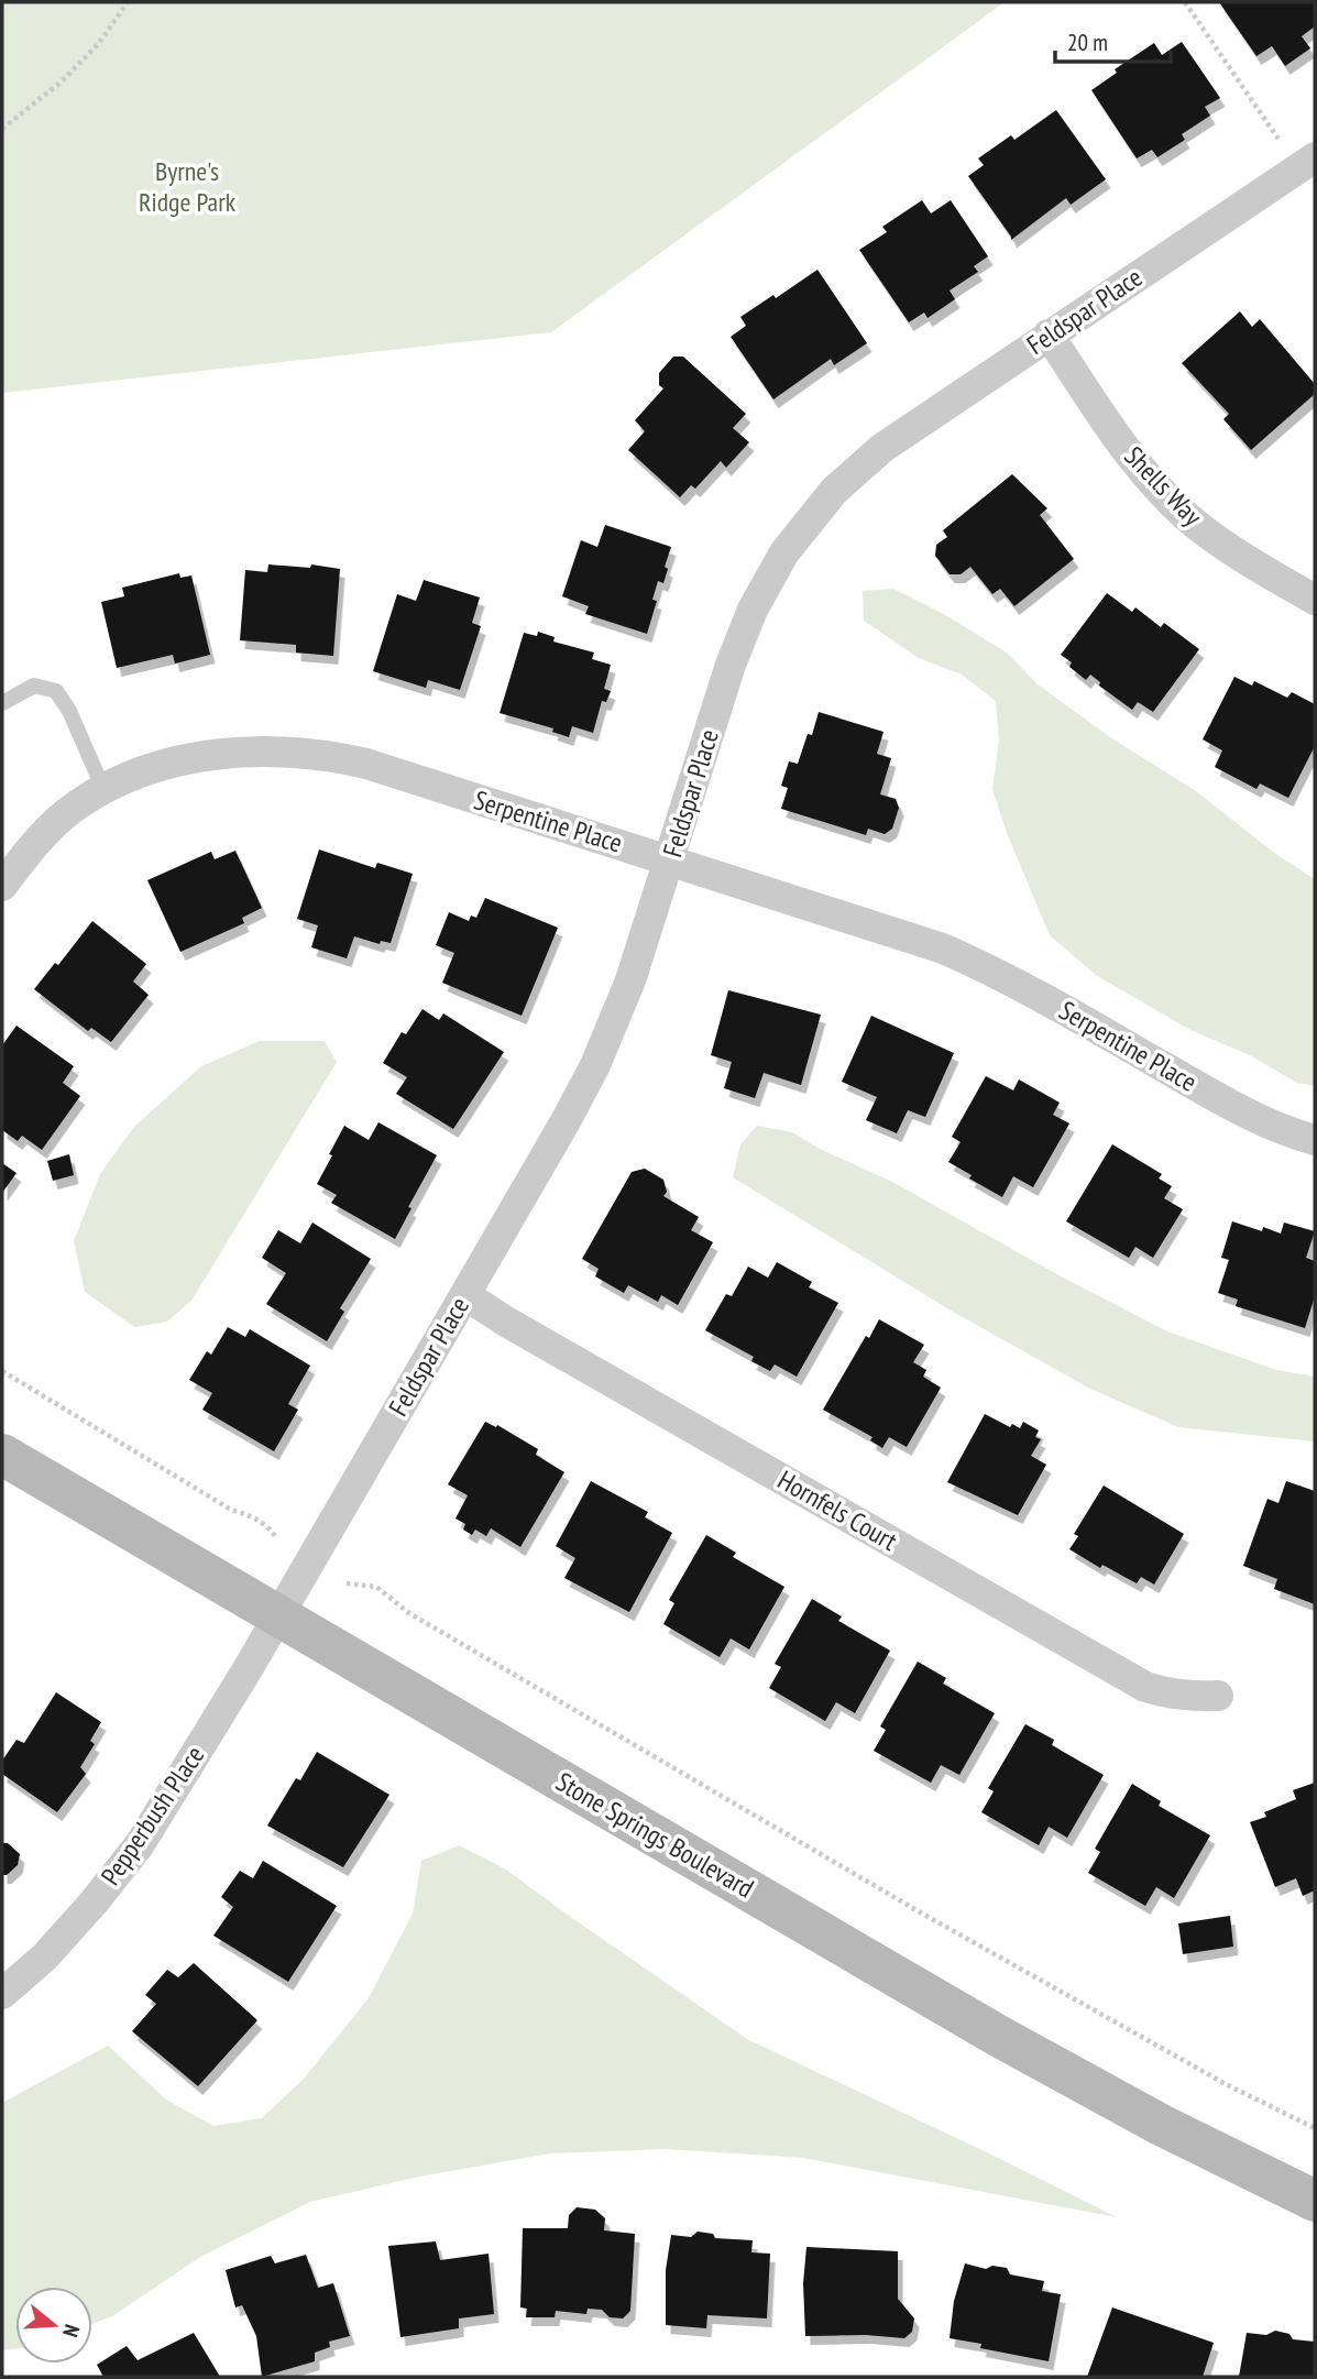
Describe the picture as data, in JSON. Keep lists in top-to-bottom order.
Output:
{
  "streets": {
    "street": [
      "Feldspar Place",
      "Shells Way",
      "Serpentine Place",
      "Hornfels Court",
      "Pepperbush Place",
      "Stone Springs Boulevard"
    ]
  },
  "crossings": [
    ["Feldspar Place", "Shells Way"],
    ["Feldspar Place", "Serpentine Place"],
    ["Feldspar Place", "Hornfels Court"],
    ["Feldspar Place", "Pepperbush Place"],
    ["Feldspar Place", "Stone Springs Boulevard"],
    ["Pepperbush Place", "Stone Springs Boulevard"]
  ],
  "parks": ["Byrne's Ridge Park"],
  "scale_bar": "20 m",
  "north": "right"
}
